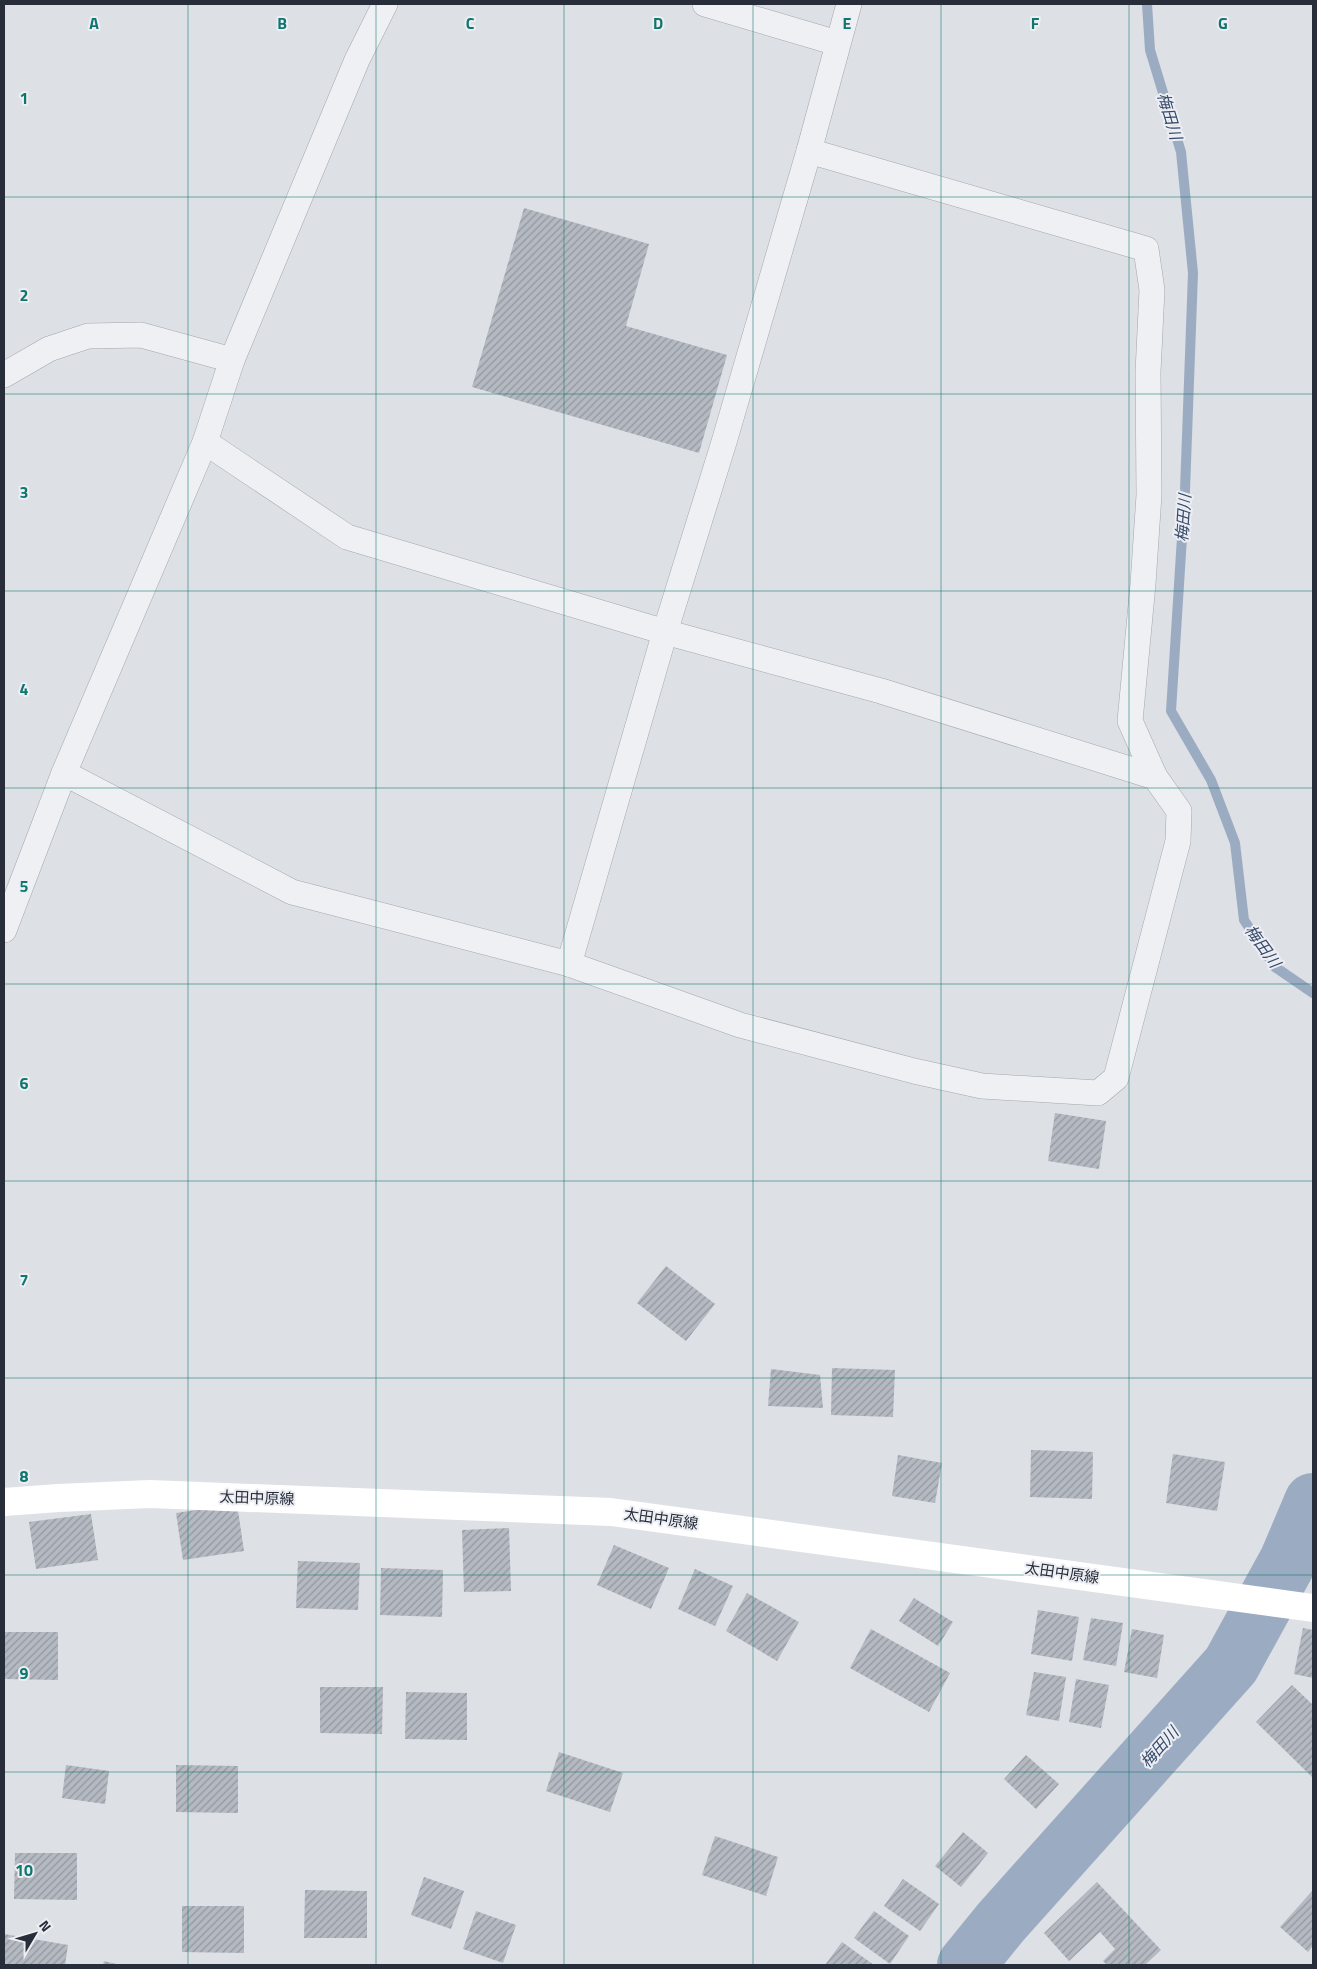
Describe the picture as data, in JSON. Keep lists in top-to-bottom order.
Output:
{
  "streets": {
    "main road": ["太田中原線"]
  },
  "water": ["梅田川"],
  "north": "top right",
  "grid": {
    "columns": [
      "A",
      "B",
      "C",
      "D",
      "E",
      "F",
      "G"
    ],
    "rows": [
      "1",
      "2",
      "3",
      "4",
      "5",
      "6",
      "7",
      "8",
      "9",
      "10"
    ]
  }
}
